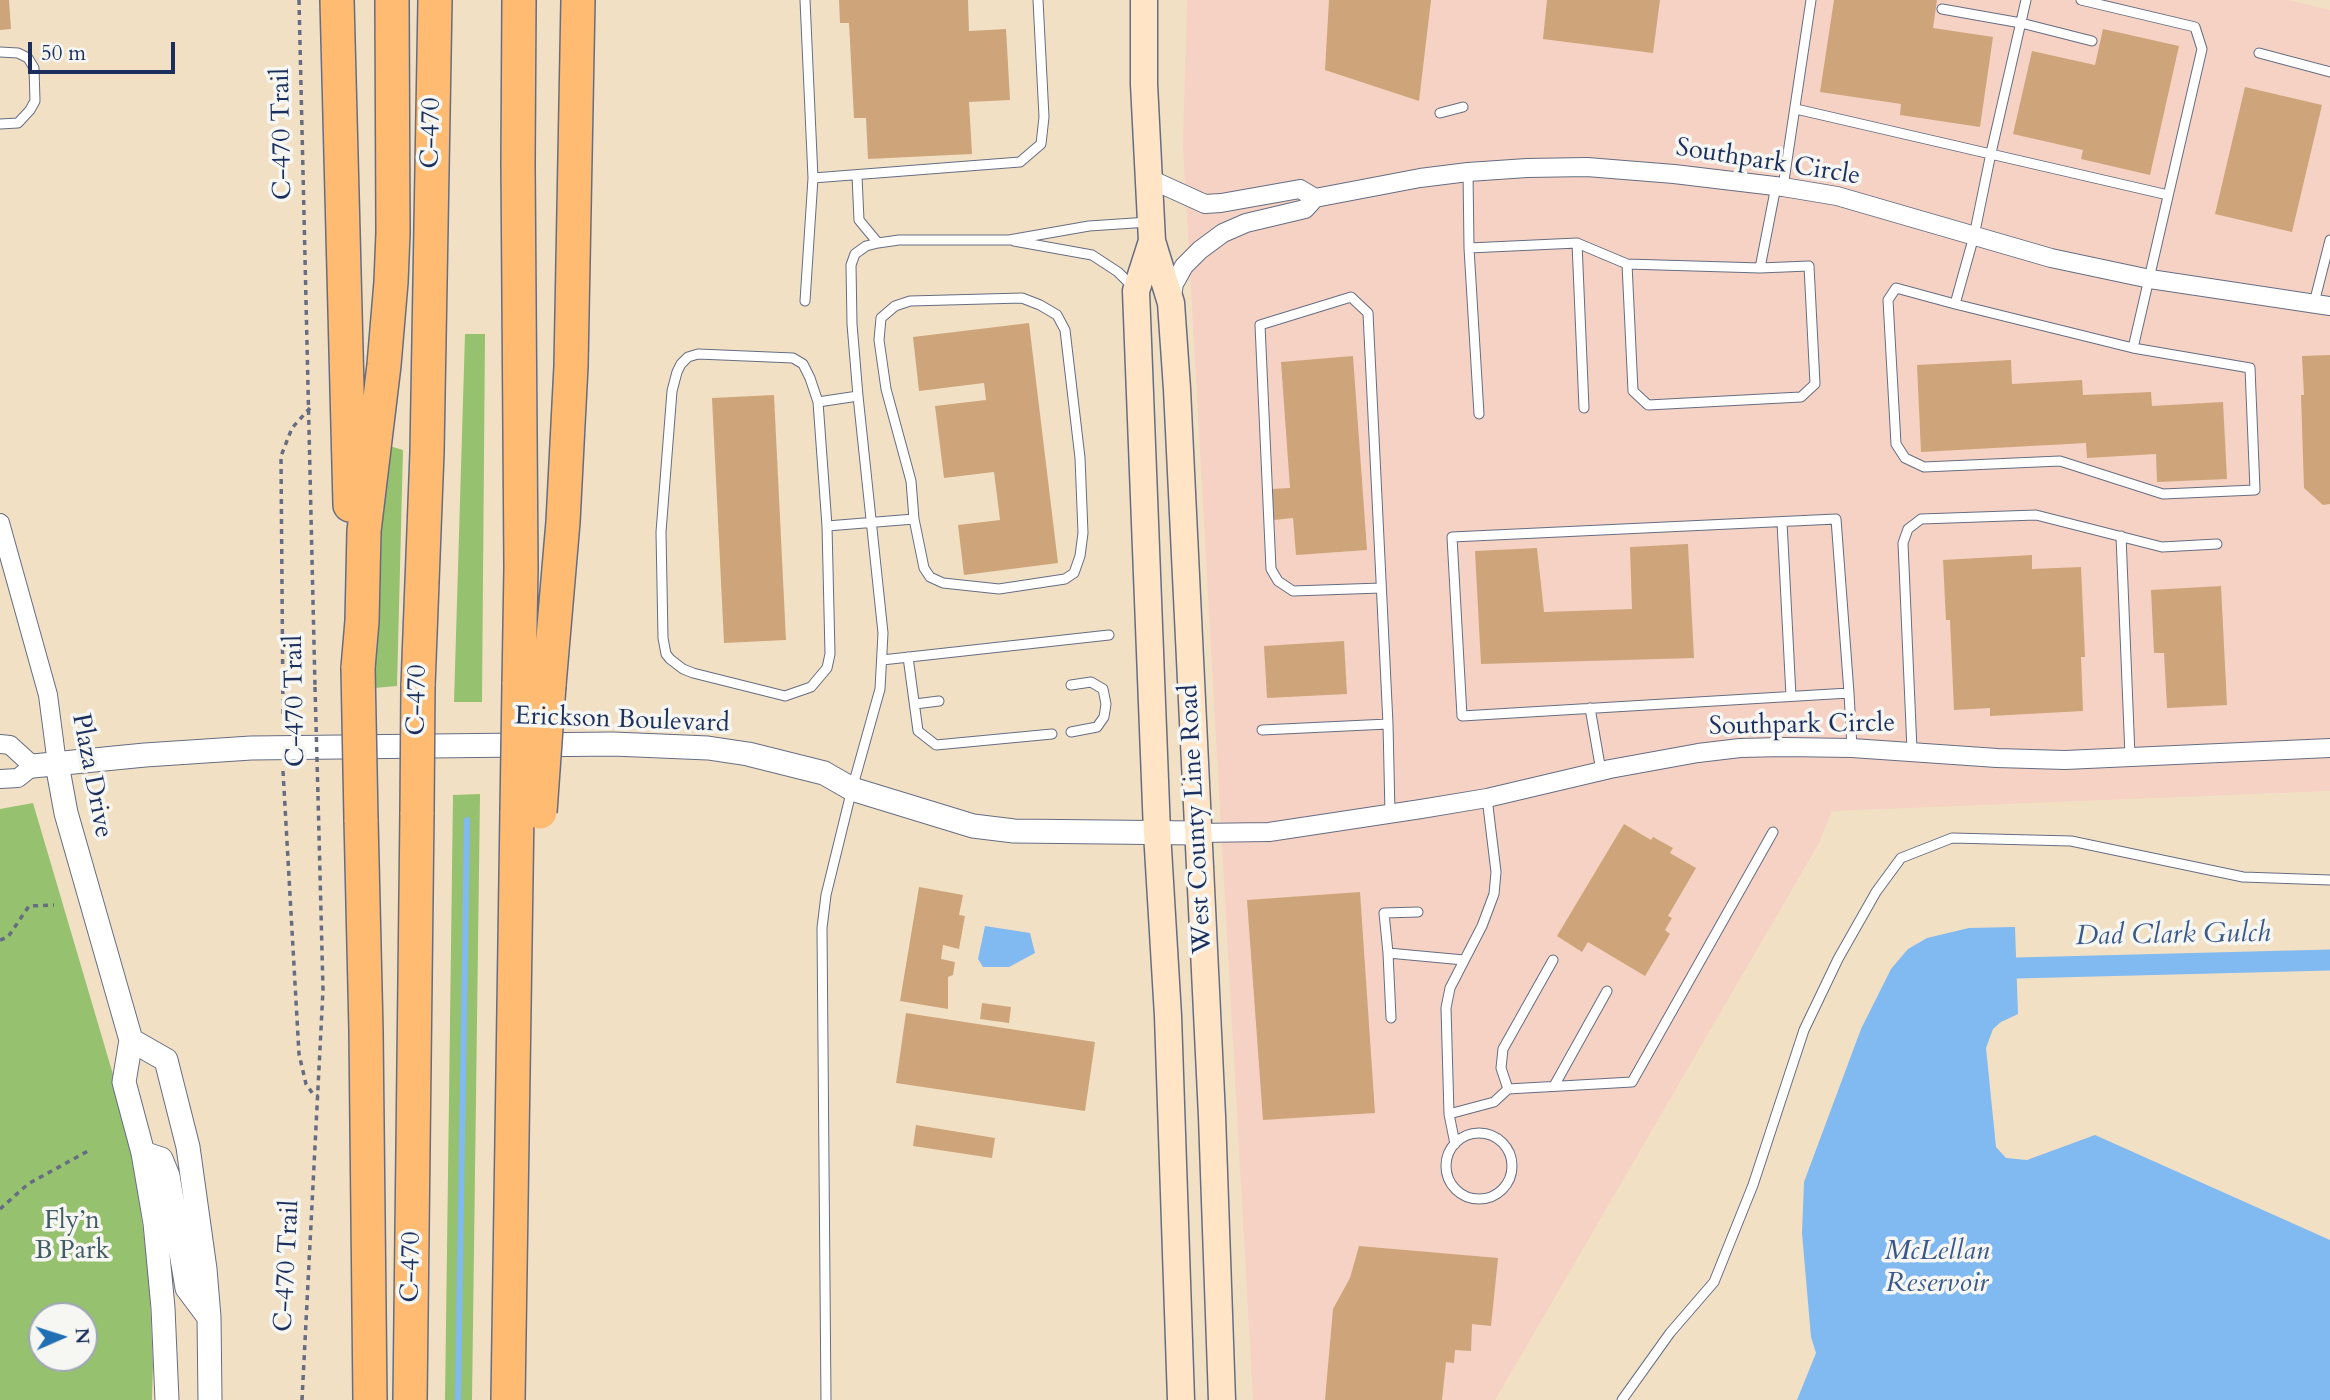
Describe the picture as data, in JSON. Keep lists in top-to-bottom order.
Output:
{
  "streets": {
    "highway": ["C-470"],
    "main road": ["West County Line Road"],
    "street": ["Southpark Circle", "Erickson Boulevard", "Plaza Drive"],
    "path": ["C-470 Trail"]
  },
  "crossings": [
    ["Southpark Circle", "Erickson Boulevard"],
    ["Southpark Circle", "West County Line Road"],
    ["Erickson Boulevard", "Plaza Drive"],
    ["Erickson Boulevard", "West County Line Road"]
  ],
  "water": ["Dad Clark Gulch", "McLellan Reservoir"],
  "parks": ["Fly’n B Park"],
  "scale_bar": "50 m",
  "north": "right"
}
